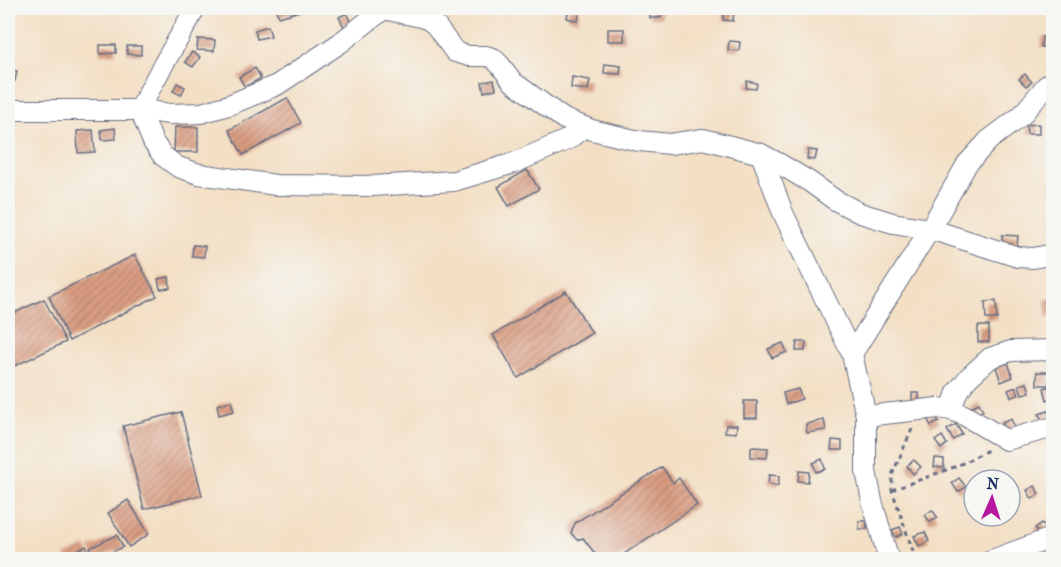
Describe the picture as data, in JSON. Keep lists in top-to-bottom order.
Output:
{
  "north": "top"
}
